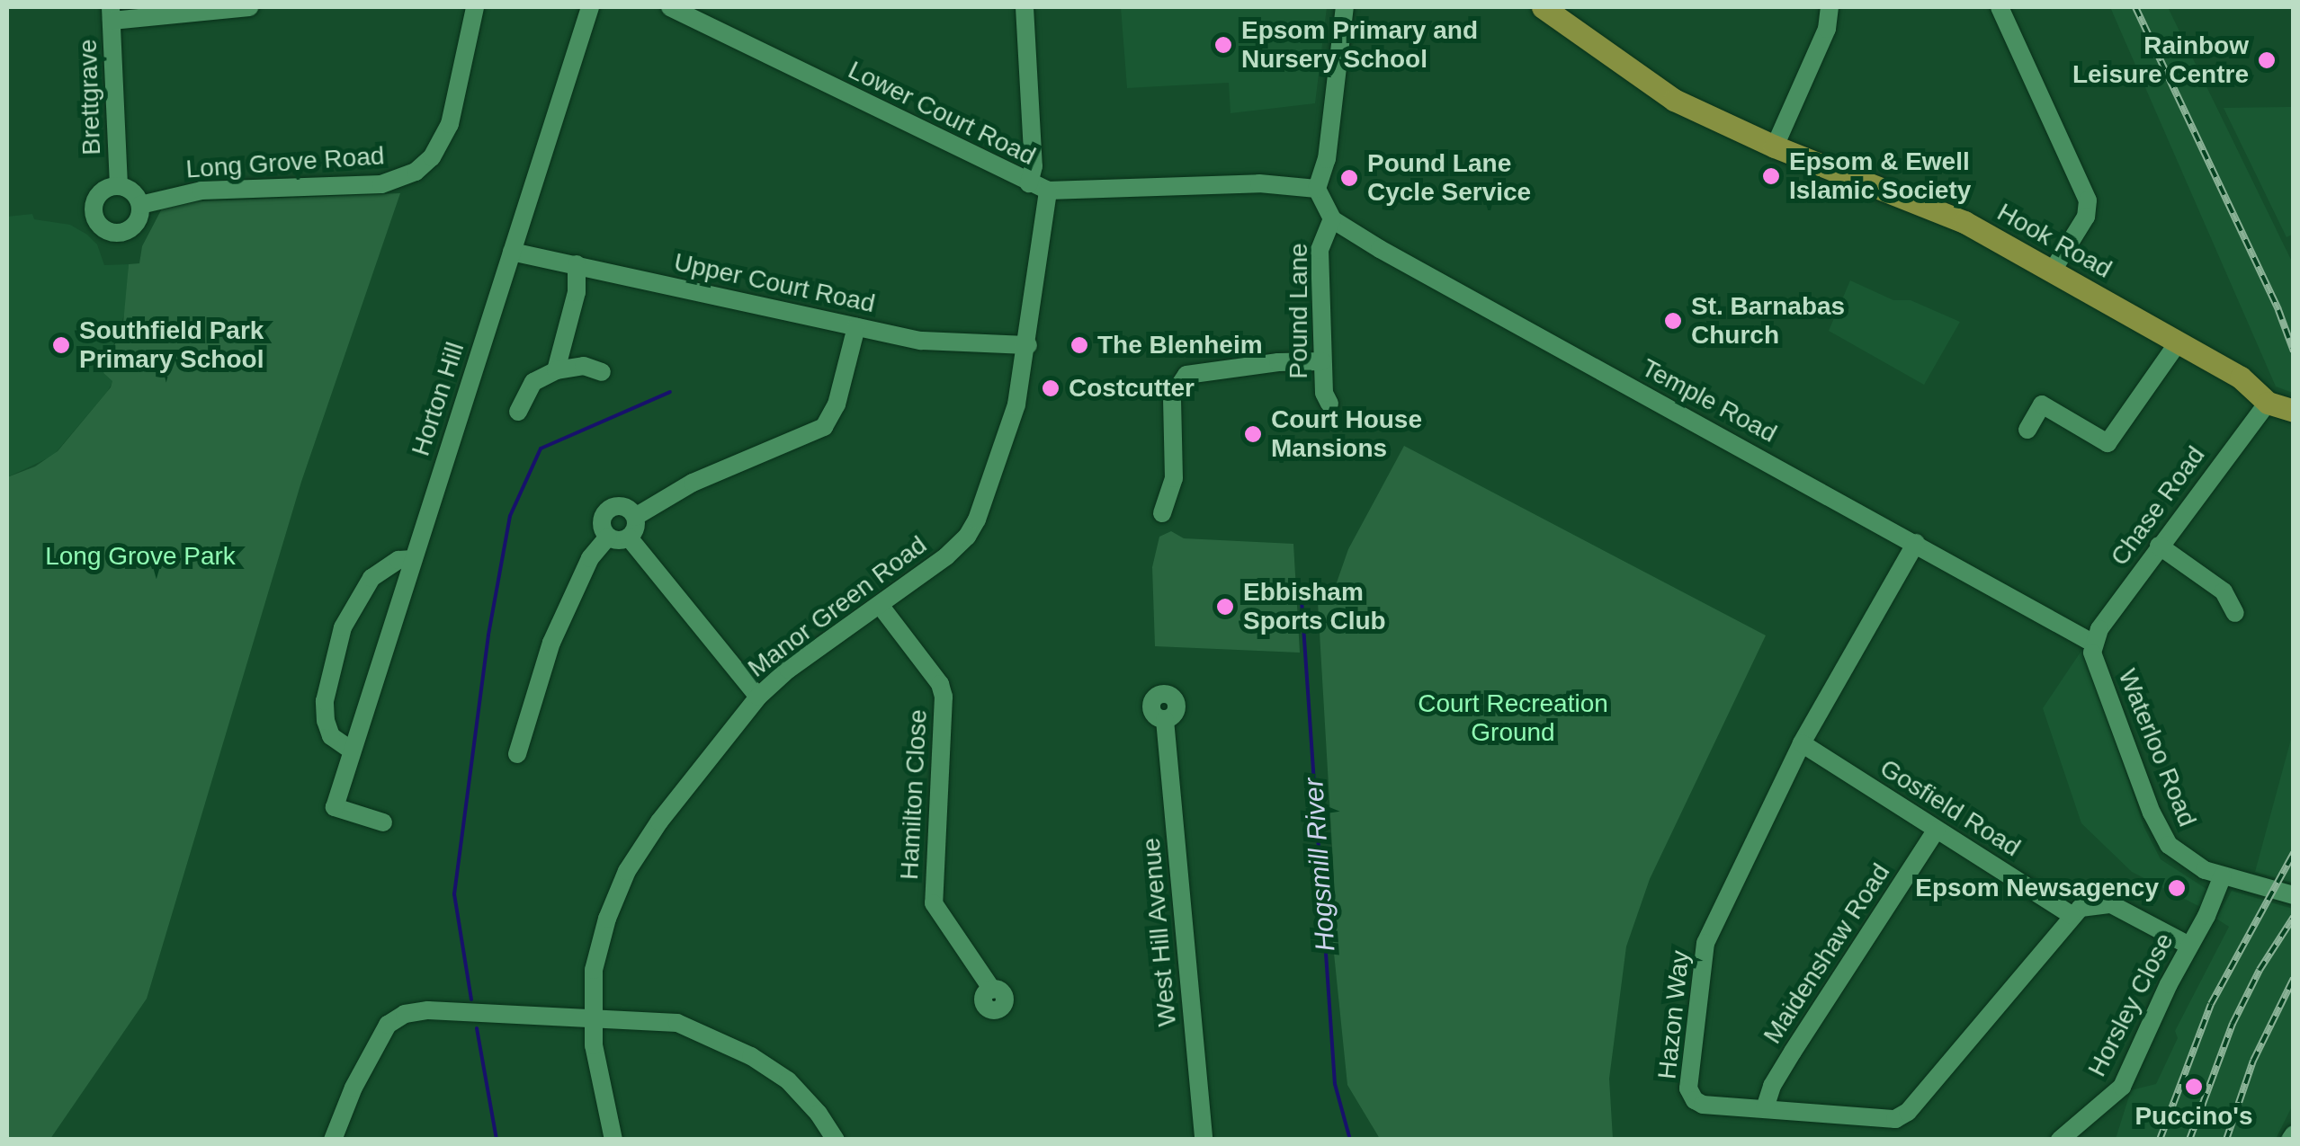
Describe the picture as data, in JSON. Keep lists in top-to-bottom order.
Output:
{
  "streets": {
    "main road": ["Hook Road"],
    "street": [
      "Brettgrave",
      "Lower Court Road",
      "Long Grove Road",
      "Upper Court Road",
      "Pound Lane",
      "Horton Hill",
      "Temple Road",
      "Chase Road",
      "Manor Green Road",
      "Waterloo Road",
      "Hamilton Close",
      "Gosfield Road",
      "West Hill Avenue",
      "Maidenshaw Road",
      "Horsley Close",
      "Hazon Way"
    ]
  },
  "crossings": [
    ["Brettgrave", "Long Grove Road"],
    ["Lower Court Road", "Manor Green Road"],
    ["Hook Road", "Chase Road"],
    ["Upper Court Road", "Horton Hill"],
    ["Upper Court Road", "Manor Green Road"],
    ["Pound Lane", "Temple Road"],
    ["Temple Road", "Chase Road"],
    ["Temple Road", "Waterloo Road"],
    ["Temple Road", "Hazon Way"],
    ["Chase Road", "Waterloo Road"],
    ["Manor Green Road", "Hamilton Close"],
    ["Waterloo Road", "Horsley Close"],
    ["Gosfield Road", "Maidenshaw Road"],
    ["Gosfield Road", "Hazon Way"],
    ["Maidenshaw Road", "Hazon Way"]
  ],
  "water": ["Hogsmill River"],
  "parks": ["Long Grove Park", "Court Recreation Ground"],
  "places": [
    "Epsom Primary and Nursery School",
    "Rainbow Leisure Centre",
    "Epsom & Ewell Islamic Society",
    "Pound Lane Cycle Service",
    "St. Barnabas Church",
    "Southfield Park Primary School",
    "The Blenheim",
    "Costcutter",
    "Court House Mansions",
    "Ebbisham Sports Club",
    "Epsom Newsagency",
    "Puccino's"
  ]
}
